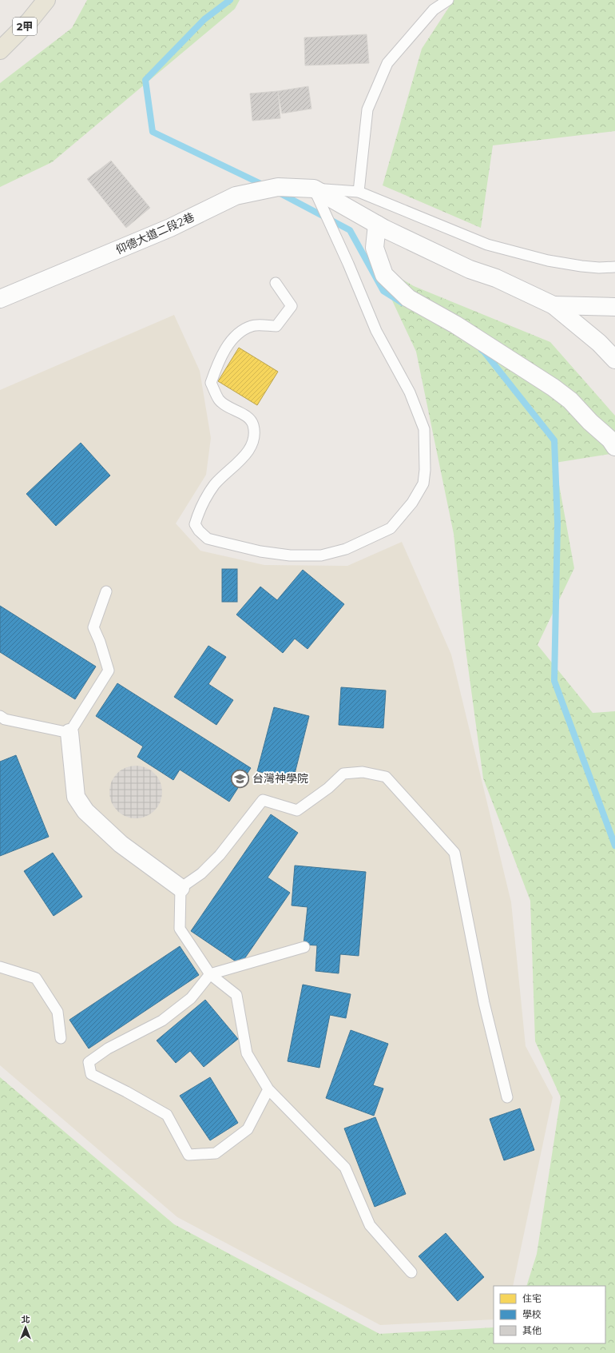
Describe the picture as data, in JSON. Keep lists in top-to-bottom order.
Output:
{
  "streets": {
    "main road": ["2甲"],
    "street": ["仰德大道二段2巷"]
  },
  "places": {
    "school or university": ["台灣神學院"]
  },
  "legend": ["住宅", "學校", "其他"],
  "north": "top"
}
